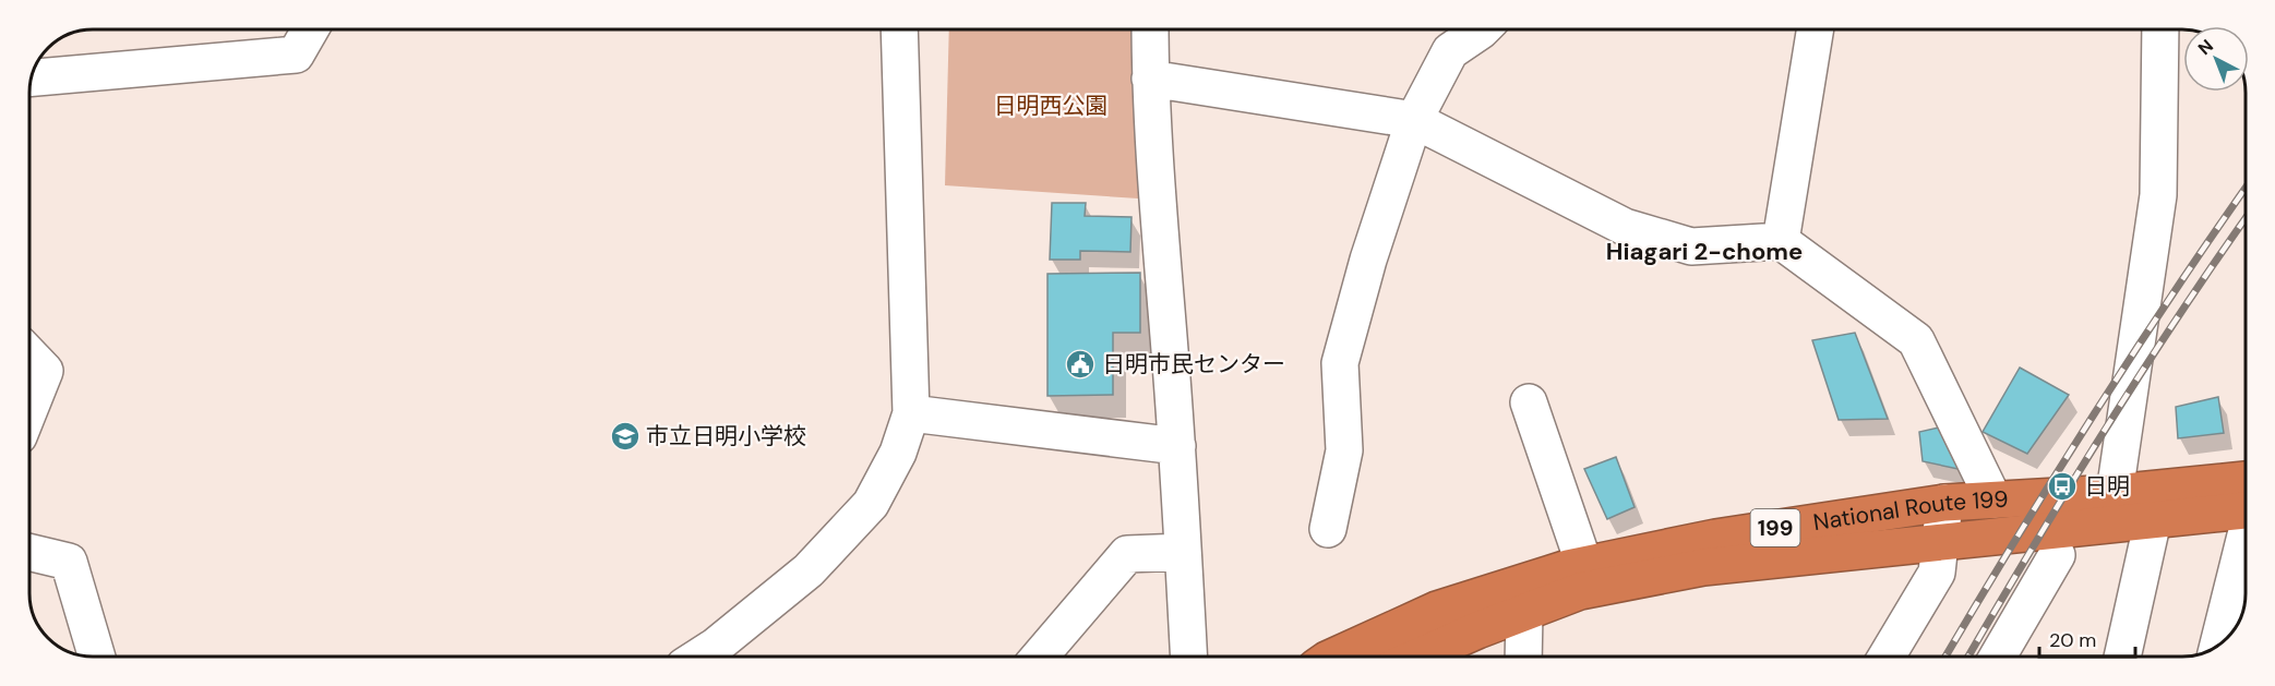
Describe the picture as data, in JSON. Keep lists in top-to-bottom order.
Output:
{
  "streets": {
    "highway": ["National Route 199", "199"]
  },
  "districts": ["Hiagari 2-chome"],
  "parks": ["日明西公園"],
  "places": {
    "public building": ["日明市民センター"],
    "school or university": ["市立日明小学校"],
    "bus stop": ["日明"]
  },
  "scale_bar": "20 m",
  "north": "top left"
}
